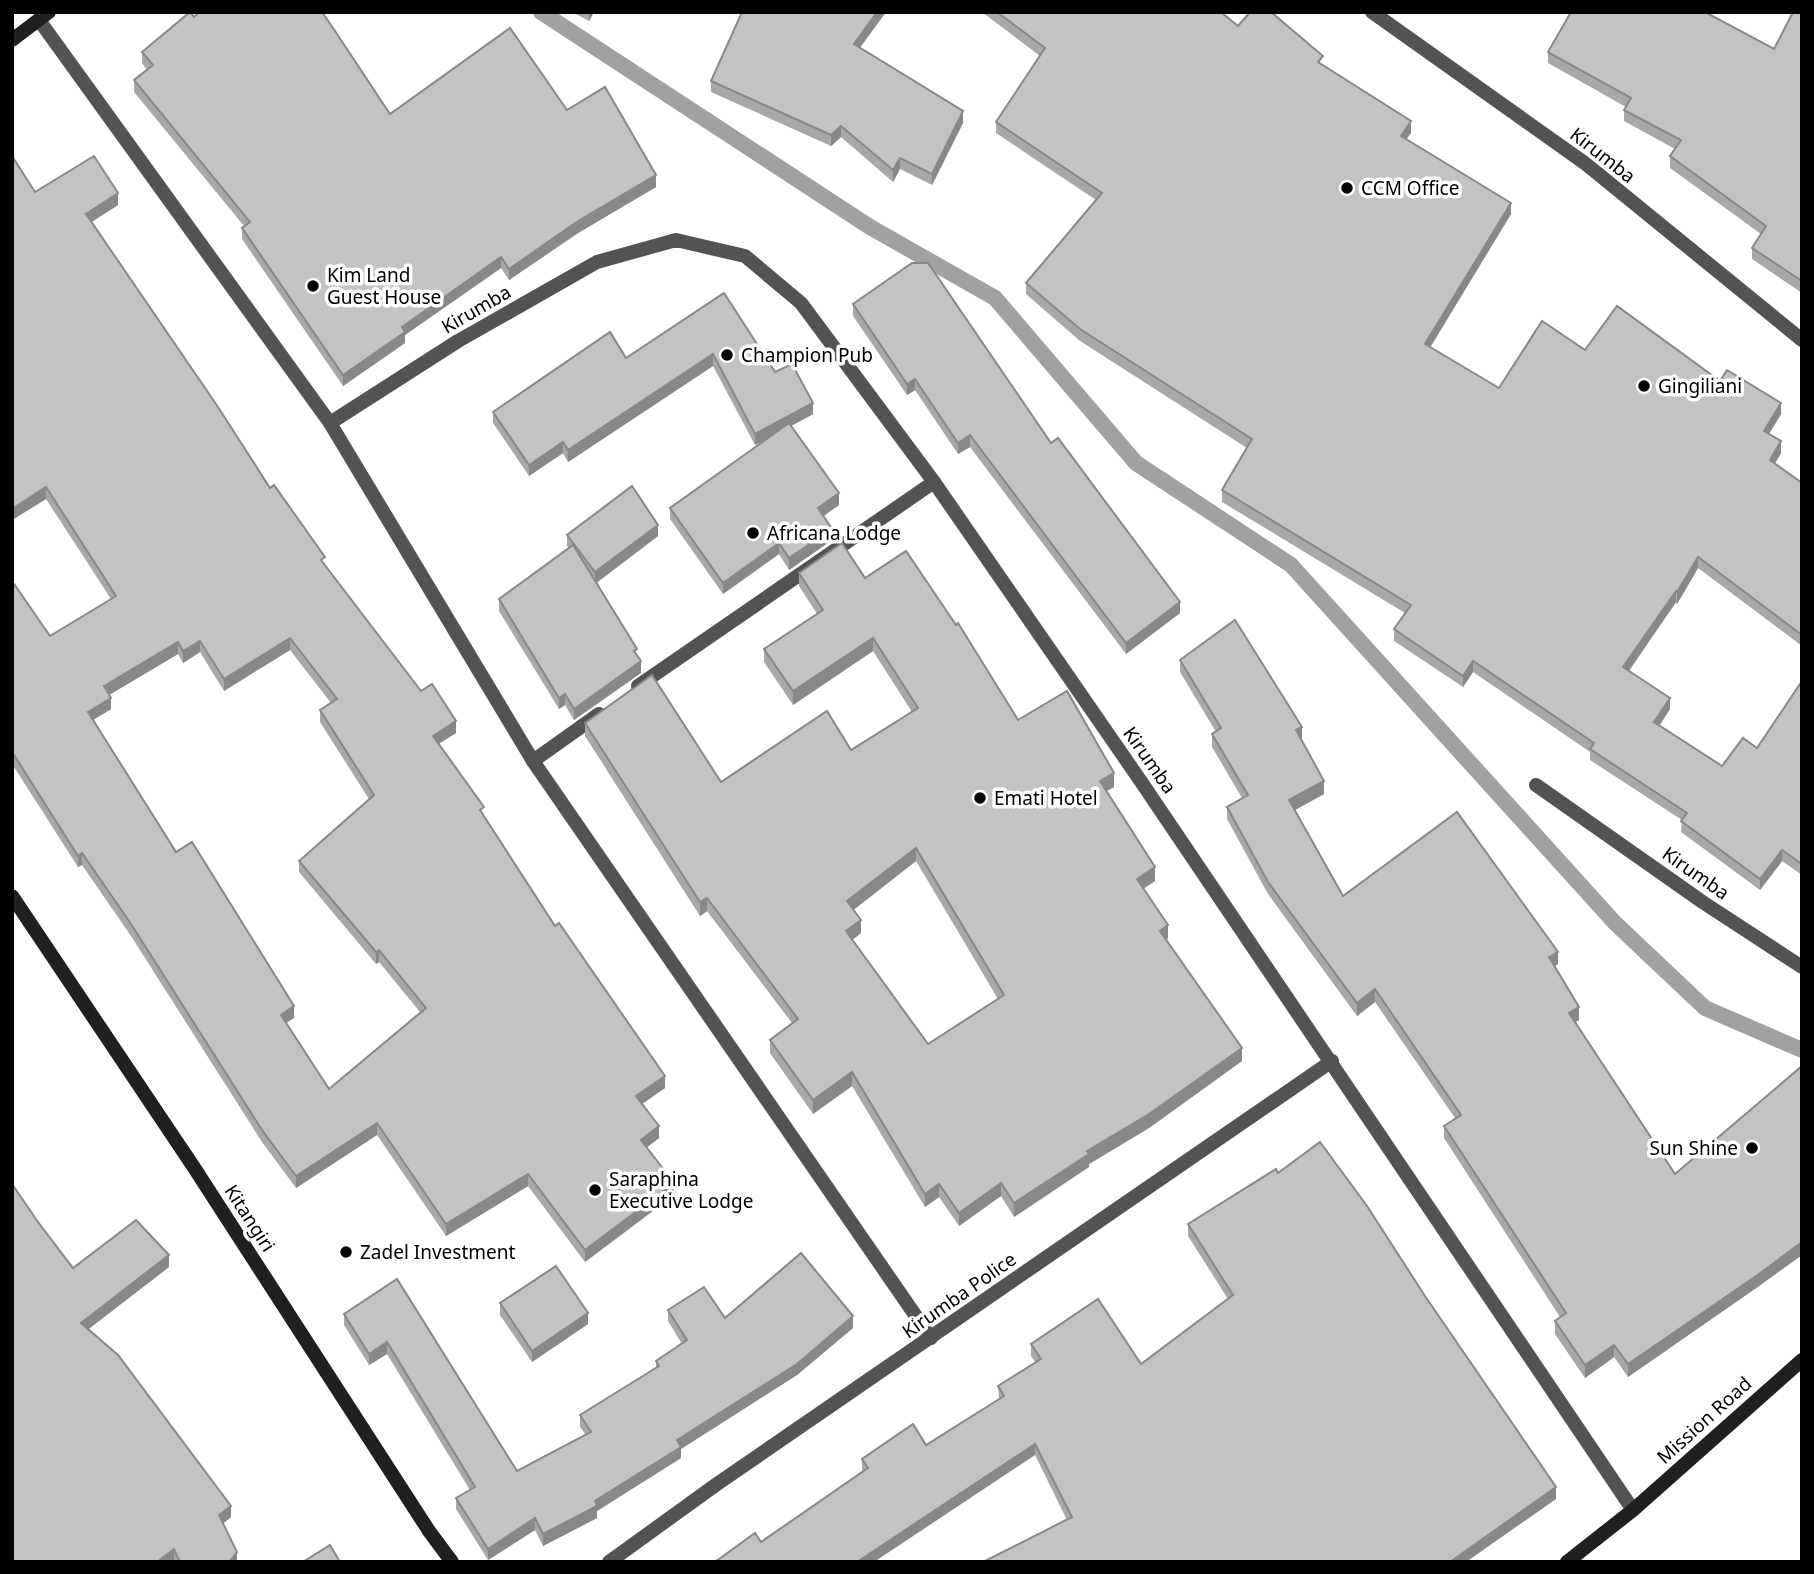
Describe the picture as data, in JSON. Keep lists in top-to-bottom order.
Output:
{
  "streets": {
    "street": [
      "Kirumba",
      "Kitangiri",
      "Kirumba Police",
      "Mission Road"
    ]
  },
  "crossings": [
    ["Kirumba", "Kirumba Police"],
    ["Kirumba", "Mission Road"]
  ],
  "places": [
    "CCM Office",
    "Kim Land Guest House",
    "Champion Pub",
    "Gingiliani",
    "Africana Lodge",
    "Emati Hotel",
    "Sun Shine",
    "Saraphina Executive Lodge",
    "Zadel Investment"
  ]
}
